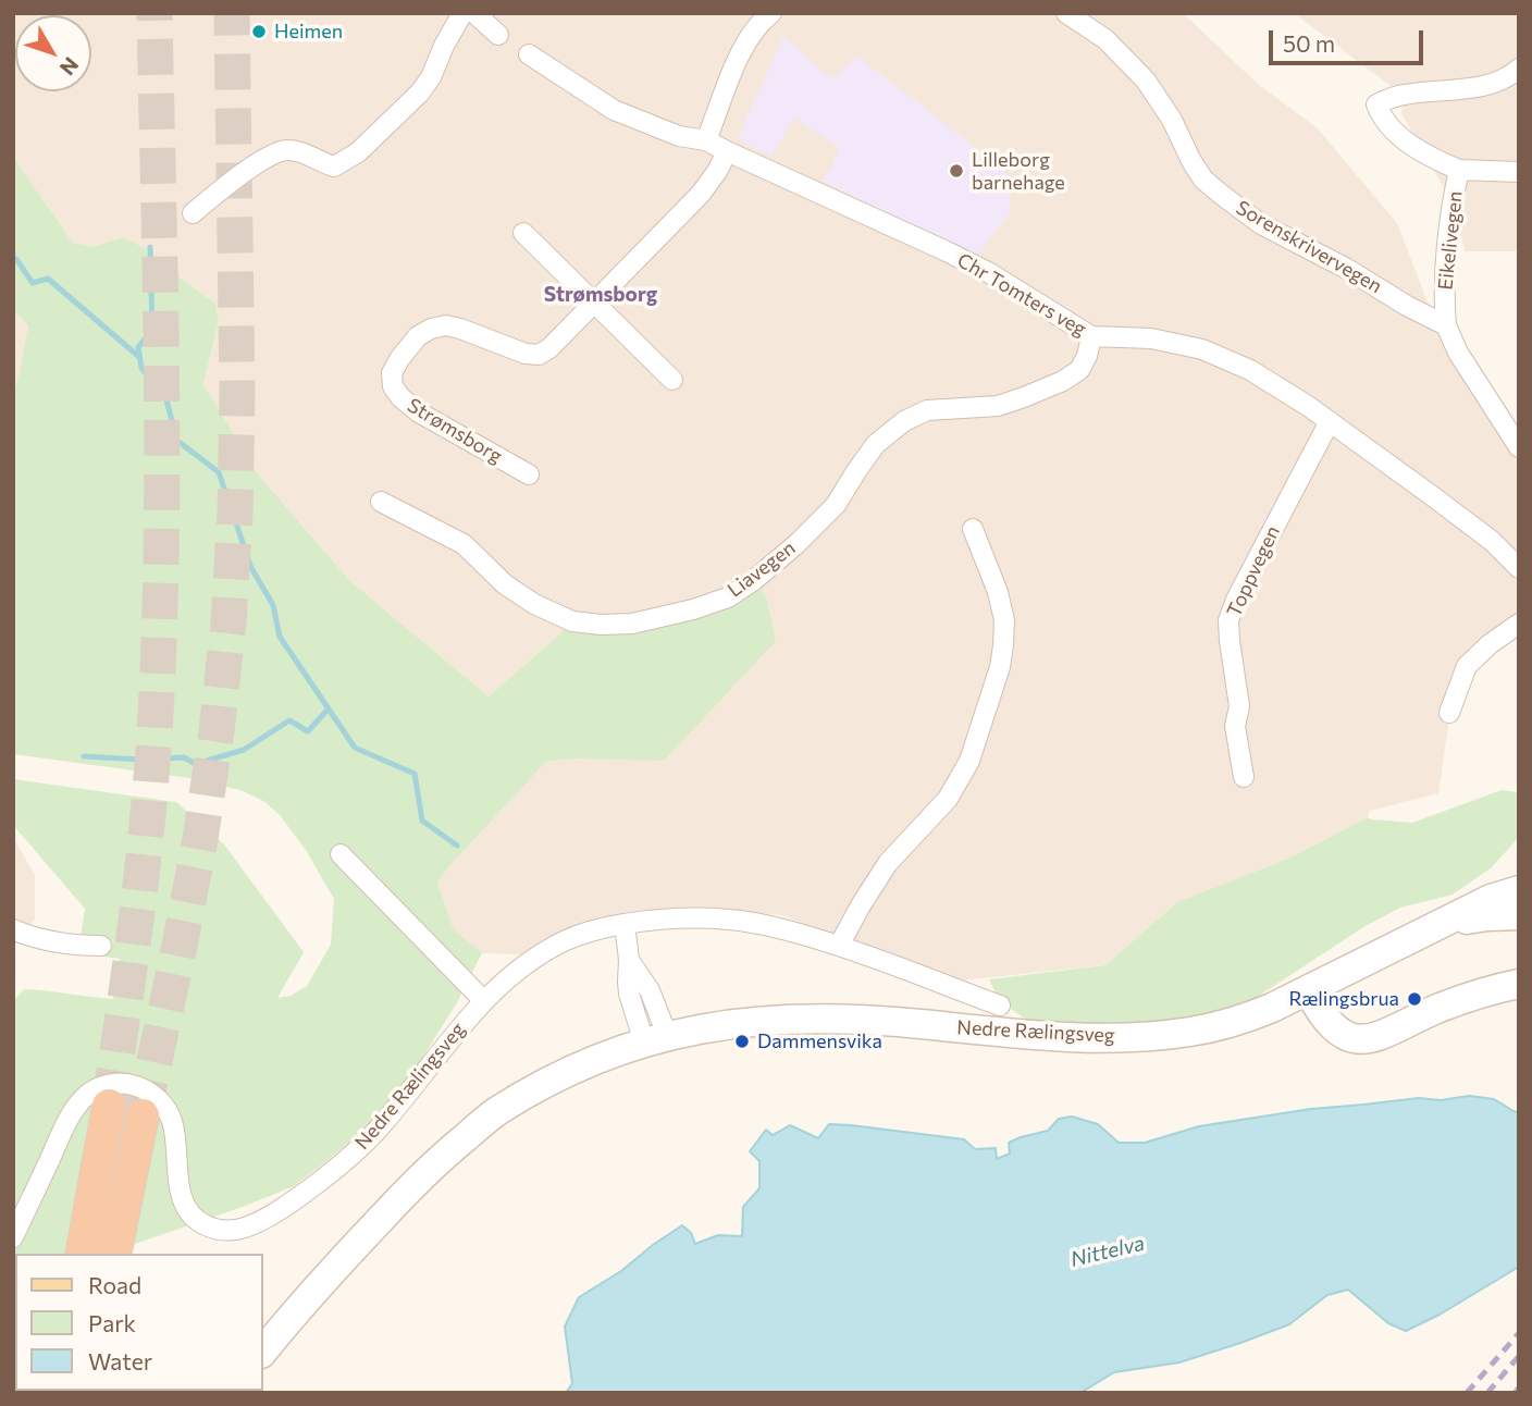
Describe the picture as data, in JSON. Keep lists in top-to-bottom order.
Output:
{
  "streets": {
    "main road": ["Nedre Rælingsveg"],
    "street": [
      "Eikelivegen",
      "Sorenskrivervegen",
      "Chr Tomters veg",
      "Strømsborg",
      "Liavegen",
      "Toppvegen"
    ]
  },
  "crossings": [
    ["Eikelivegen", "Sorenskrivervegen"],
    ["Chr Tomters veg", "Strømsborg"],
    ["Chr Tomters veg", "Liavegen"],
    ["Chr Tomters veg", "Toppvegen"]
  ],
  "districts": ["Strømsborg"],
  "water": ["Nittelva"],
  "places": [
    "Heimen",
    "Lilleborg barnehage",
    "Rælingsbrua",
    "Dammensvika"
  ],
  "legend": ["Road", "Park", "Water"],
  "scale_bar": "50 m",
  "north": "bottom right"
}
